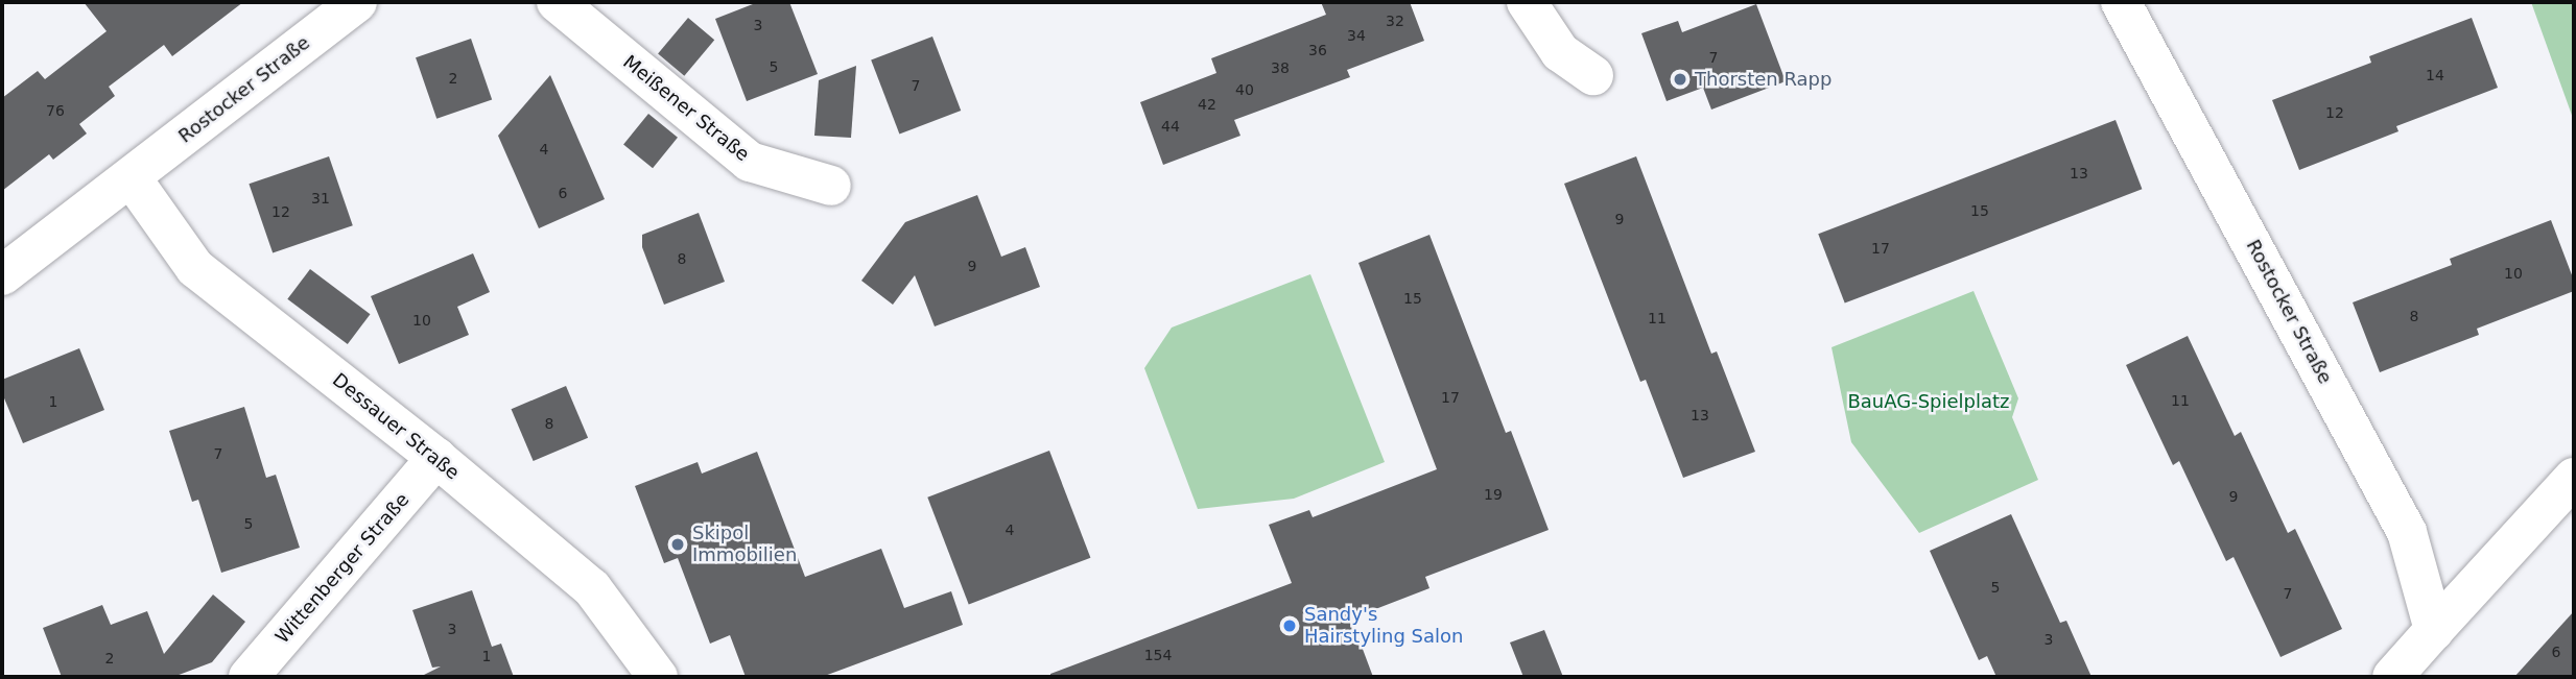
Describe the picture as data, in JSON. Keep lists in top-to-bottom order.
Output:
{
  "streets": {
    "street": [
      "Rostocker Straße",
      "Meißener Straße",
      "Dessauer Straße",
      "Wittenberger Straße"
    ]
  },
  "crossings": [
    ["Rostocker Straße", "Dessauer Straße"],
    ["Dessauer Straße", "Wittenberger Straße"]
  ],
  "parks": ["BauAG-Spielplatz"],
  "places": ["Thorsten Rapp", "Skipol Immobilien", "Sandy's Hairstyling Salon"],
  "house_numbers": [
    "32",
    "3",
    "34",
    "36",
    "7",
    "5",
    "38",
    "14",
    "2",
    "7",
    "40",
    "42",
    "76",
    "12",
    "44",
    "4",
    "13",
    "6",
    "31",
    "15",
    "12",
    "9",
    "17",
    "8",
    "9",
    "10",
    "15",
    "8",
    "11",
    "10",
    "17",
    "11",
    "1",
    "13",
    "8",
    "7",
    "19",
    "9",
    "5",
    "4",
    "5",
    "7",
    "3",
    "3",
    "6",
    "154",
    "1",
    "2"
  ]
}
